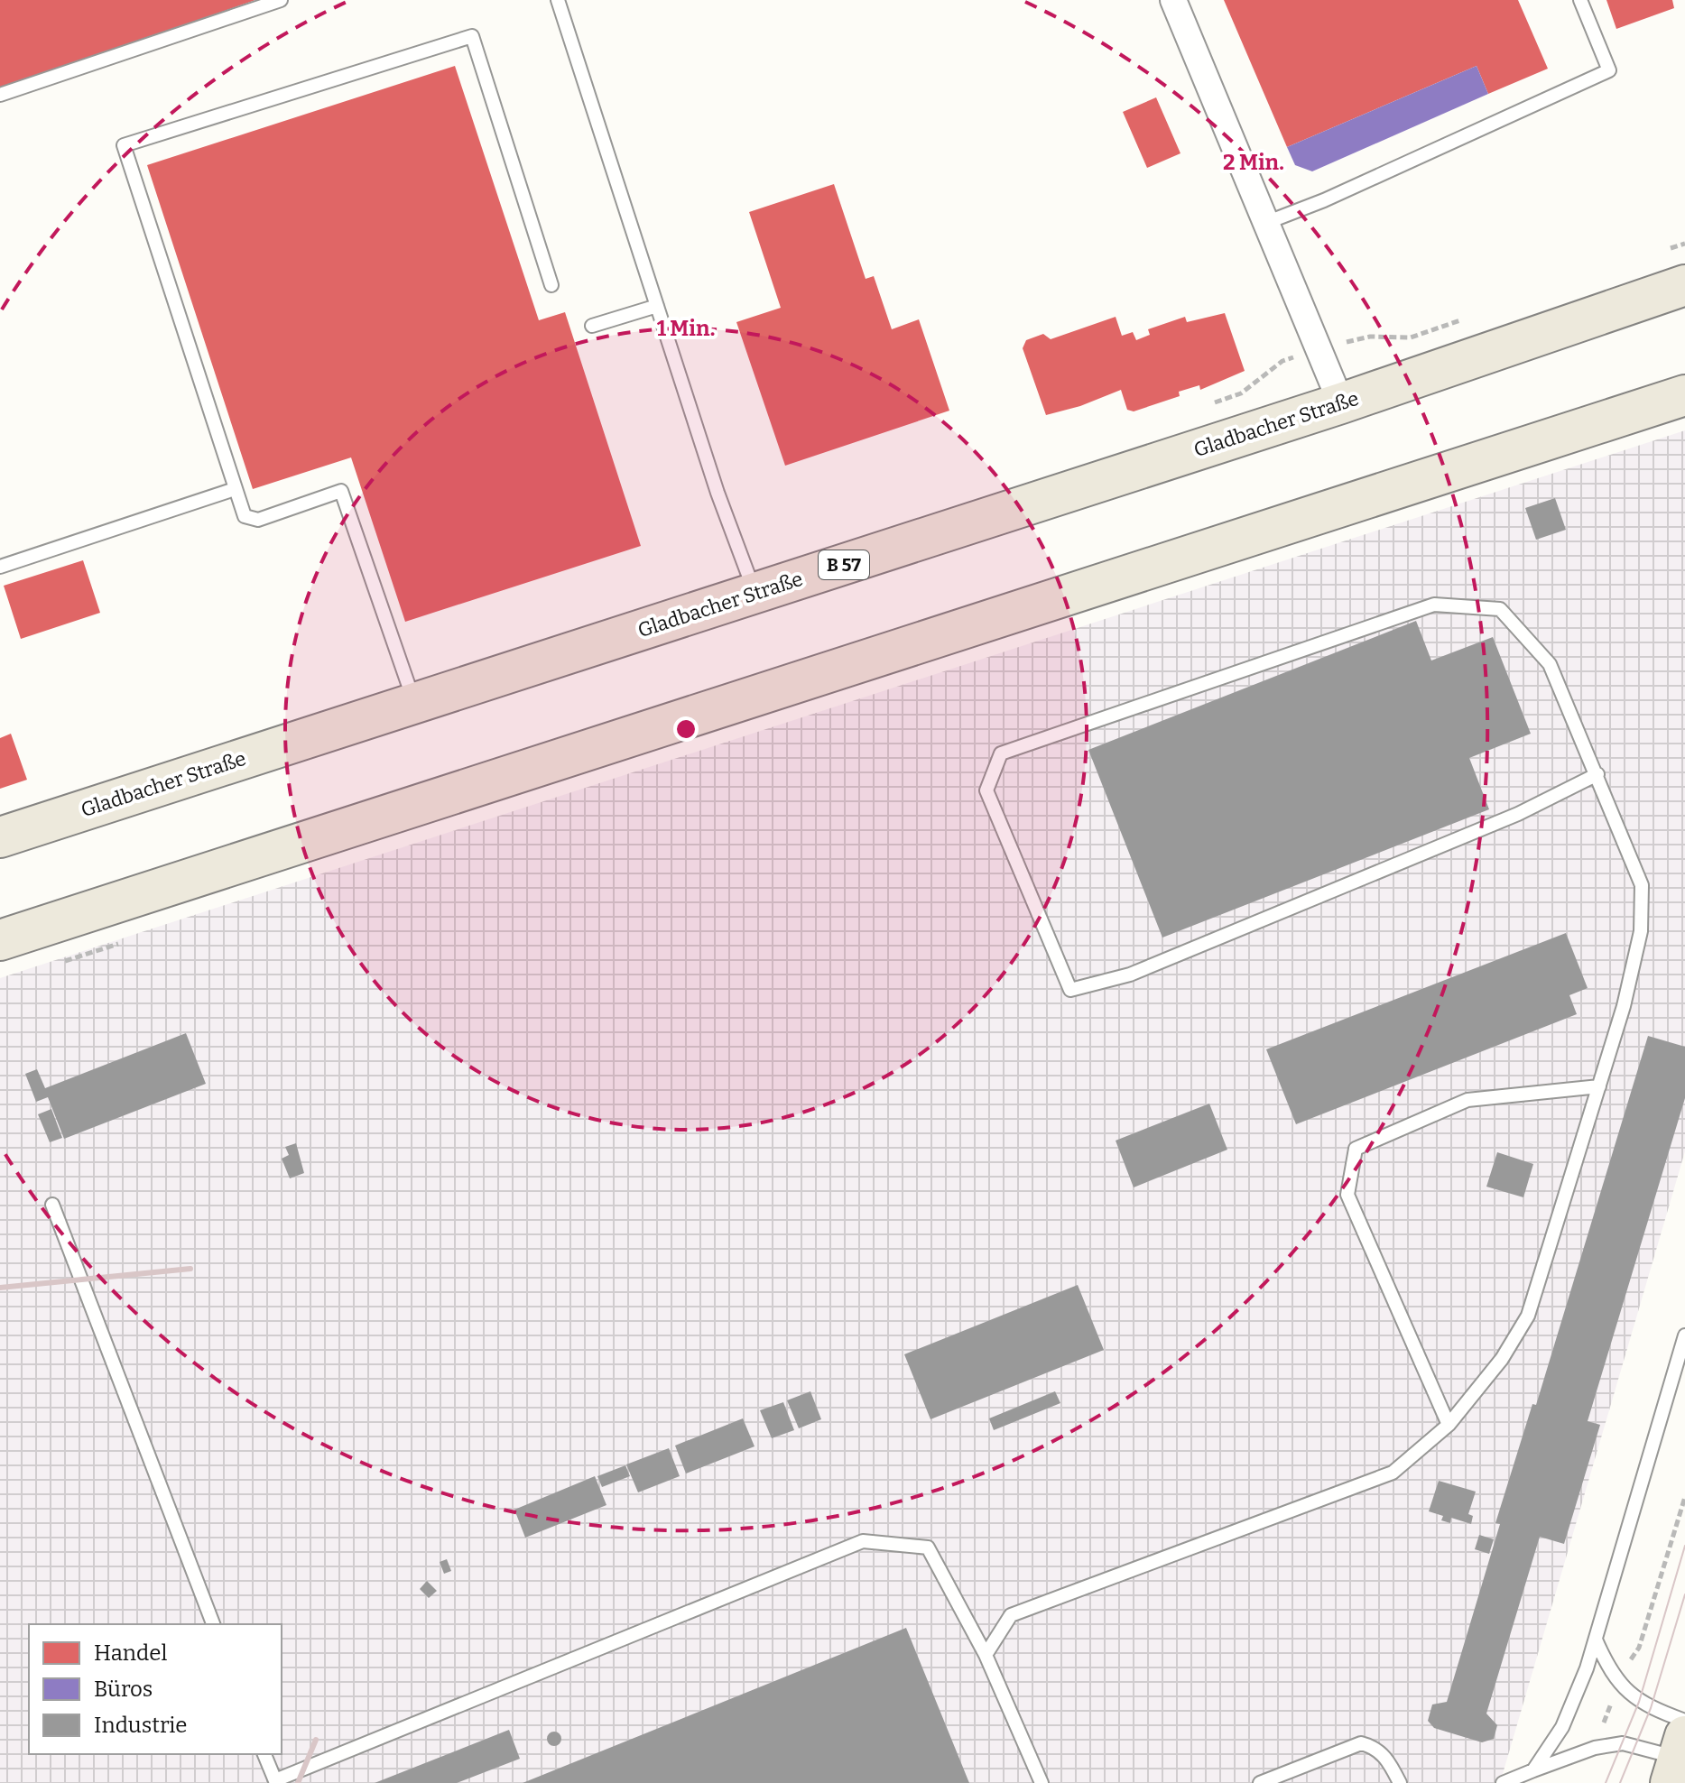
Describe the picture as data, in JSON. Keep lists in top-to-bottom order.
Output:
{
  "streets": {
    "main road": ["Gladbacher Straße", "B 57"]
  },
  "legend": ["Handel", "Büros", "Industrie"],
  "rings": ["2 Min.", "1 Min."]
}
